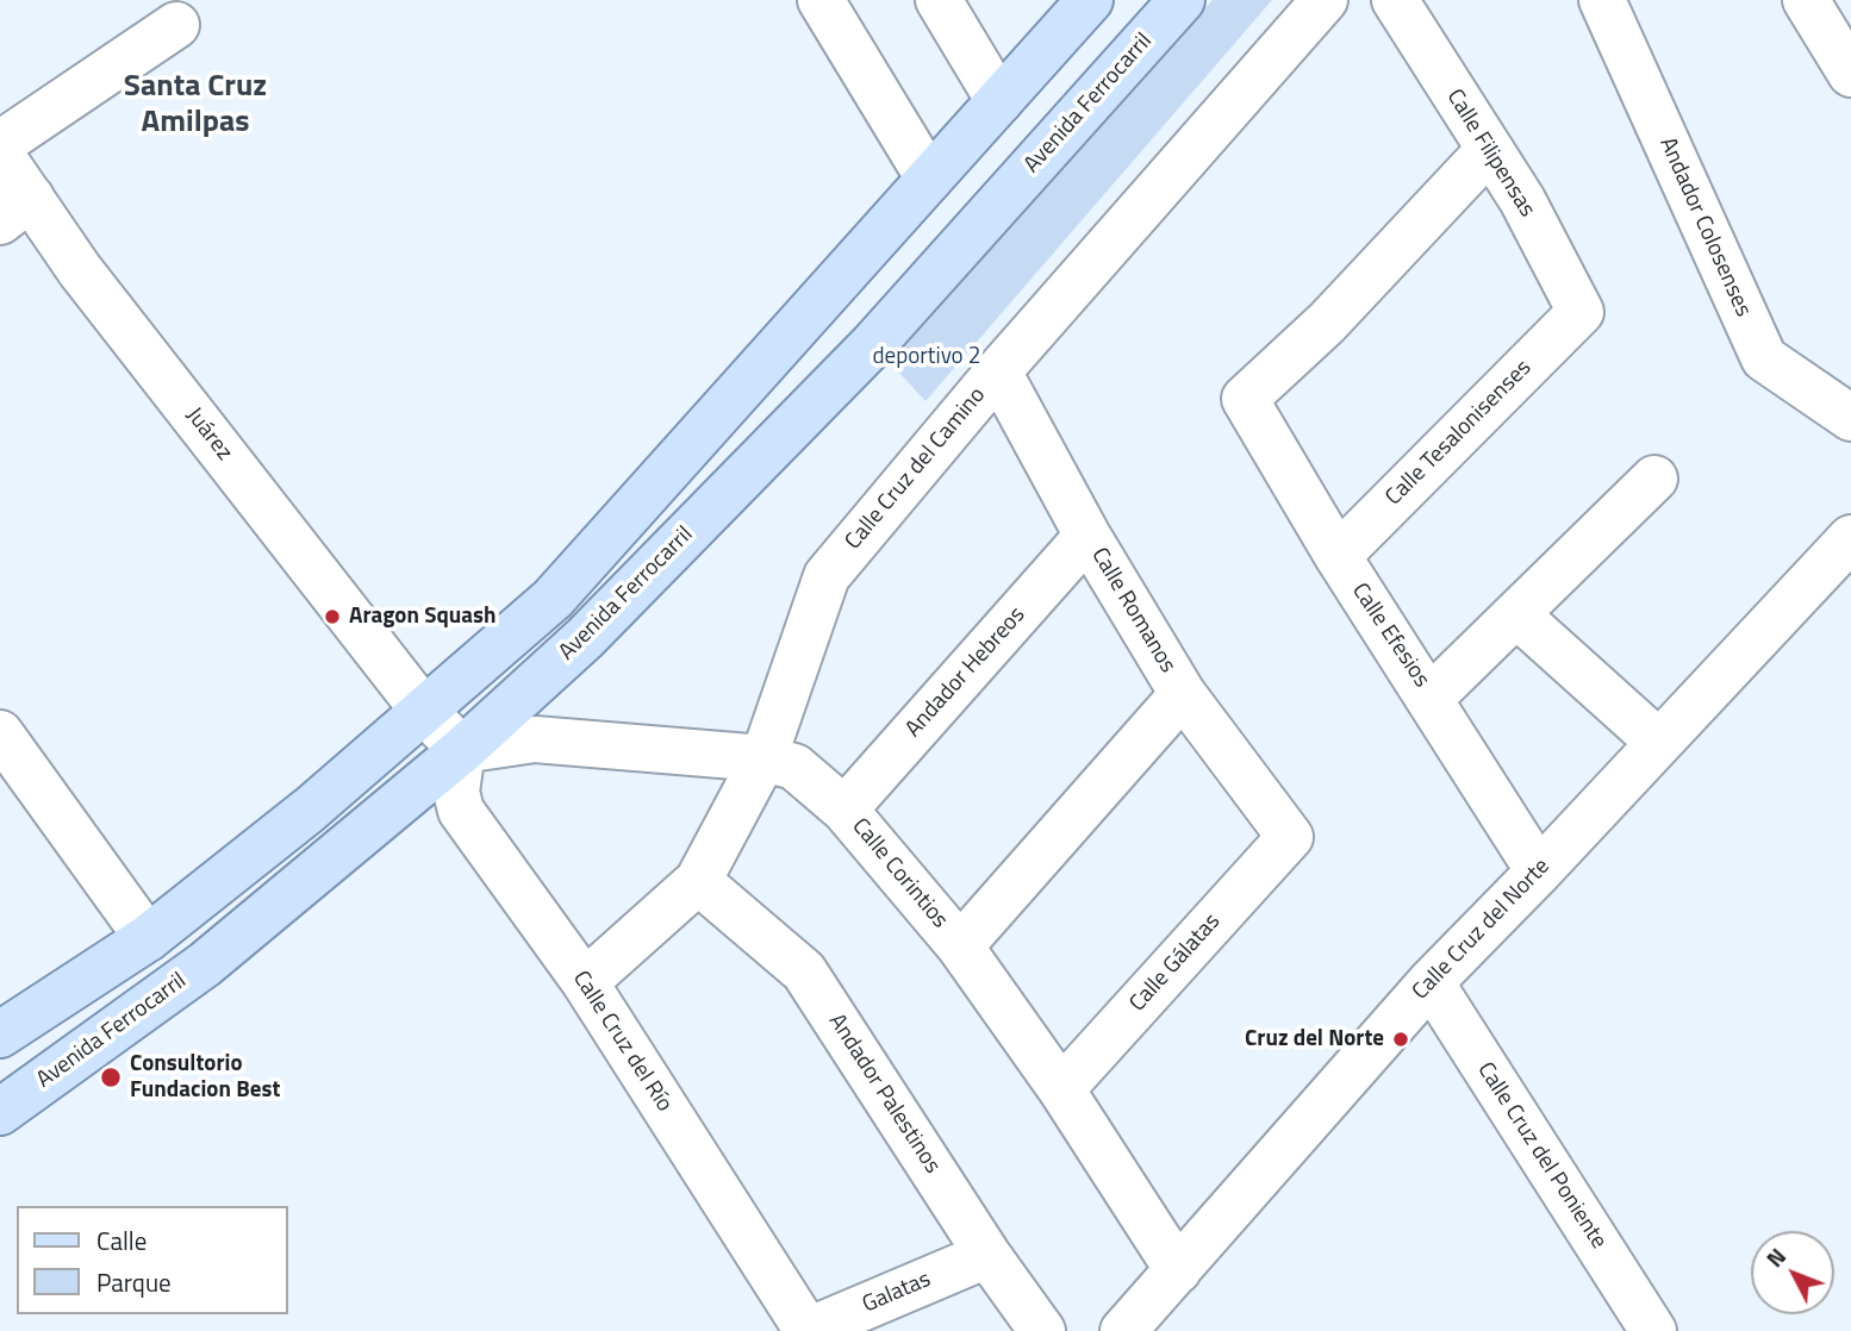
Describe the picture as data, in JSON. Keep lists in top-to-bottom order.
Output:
{
  "streets": {
    "main road": ["Avenida Ferrocarril"],
    "street": [
      "Calle Filipensas",
      "Andador Colosenses",
      "Calle Tesalonisenses",
      "Juárez",
      "Calle Cruz del Camino",
      "Calle Romanos",
      "Calle Efesios",
      "Andador Hebreos",
      "Calle Corintios",
      "Calle Cruz del Norte",
      "Calle Gálatas",
      "Calle Cruz del Río",
      "Andador Palestinos",
      "Calle Cruz del Poniente",
      "Galatas"
    ]
  },
  "crossings": [
    ["Avenida Ferrocarril", "Juárez"],
    ["Avenida Ferrocarril", "Calle Corintios"],
    ["Avenida Ferrocarril", "Calle Cruz del Río"],
    ["Calle Filipensas", "Calle Tesalonisenses"],
    ["Calle Filipensas", "Calle Efesios"],
    ["Calle Tesalonisenses", "Calle Efesios"],
    ["Juárez", "Calle Corintios"],
    ["Juárez", "Calle Cruz del Río"],
    ["Calle Cruz del Camino", "Calle Romanos"],
    ["Calle Cruz del Camino", "Calle Corintios"],
    ["Calle Cruz del Camino", "Calle Cruz del Río"],
    ["Calle Cruz del Camino", "Andador Palestinos"],
    ["Calle Romanos", "Andador Hebreos"],
    ["Calle Romanos", "Calle Gálatas"],
    ["Calle Efesios", "Calle Cruz del Norte"],
    ["Andador Hebreos", "Calle Corintios"],
    ["Calle Corintios", "Calle Cruz del Norte"],
    ["Calle Corintios", "Calle Gálatas"],
    ["Calle Corintios", "Calle Cruz del Río"],
    ["Calle Cruz del Norte", "Calle Cruz del Poniente"],
    ["Calle Cruz del Río", "Galatas"],
    ["Andador Palestinos", "Galatas"]
  ],
  "districts": ["Santa Cruz Amilpas"],
  "parks": ["deportivo 2"],
  "places": ["Aragon Squash", "Cruz del Norte", "Consultorio Fundacion Best"],
  "legend": ["Calle", "Parque"],
  "north": "top left"
}
